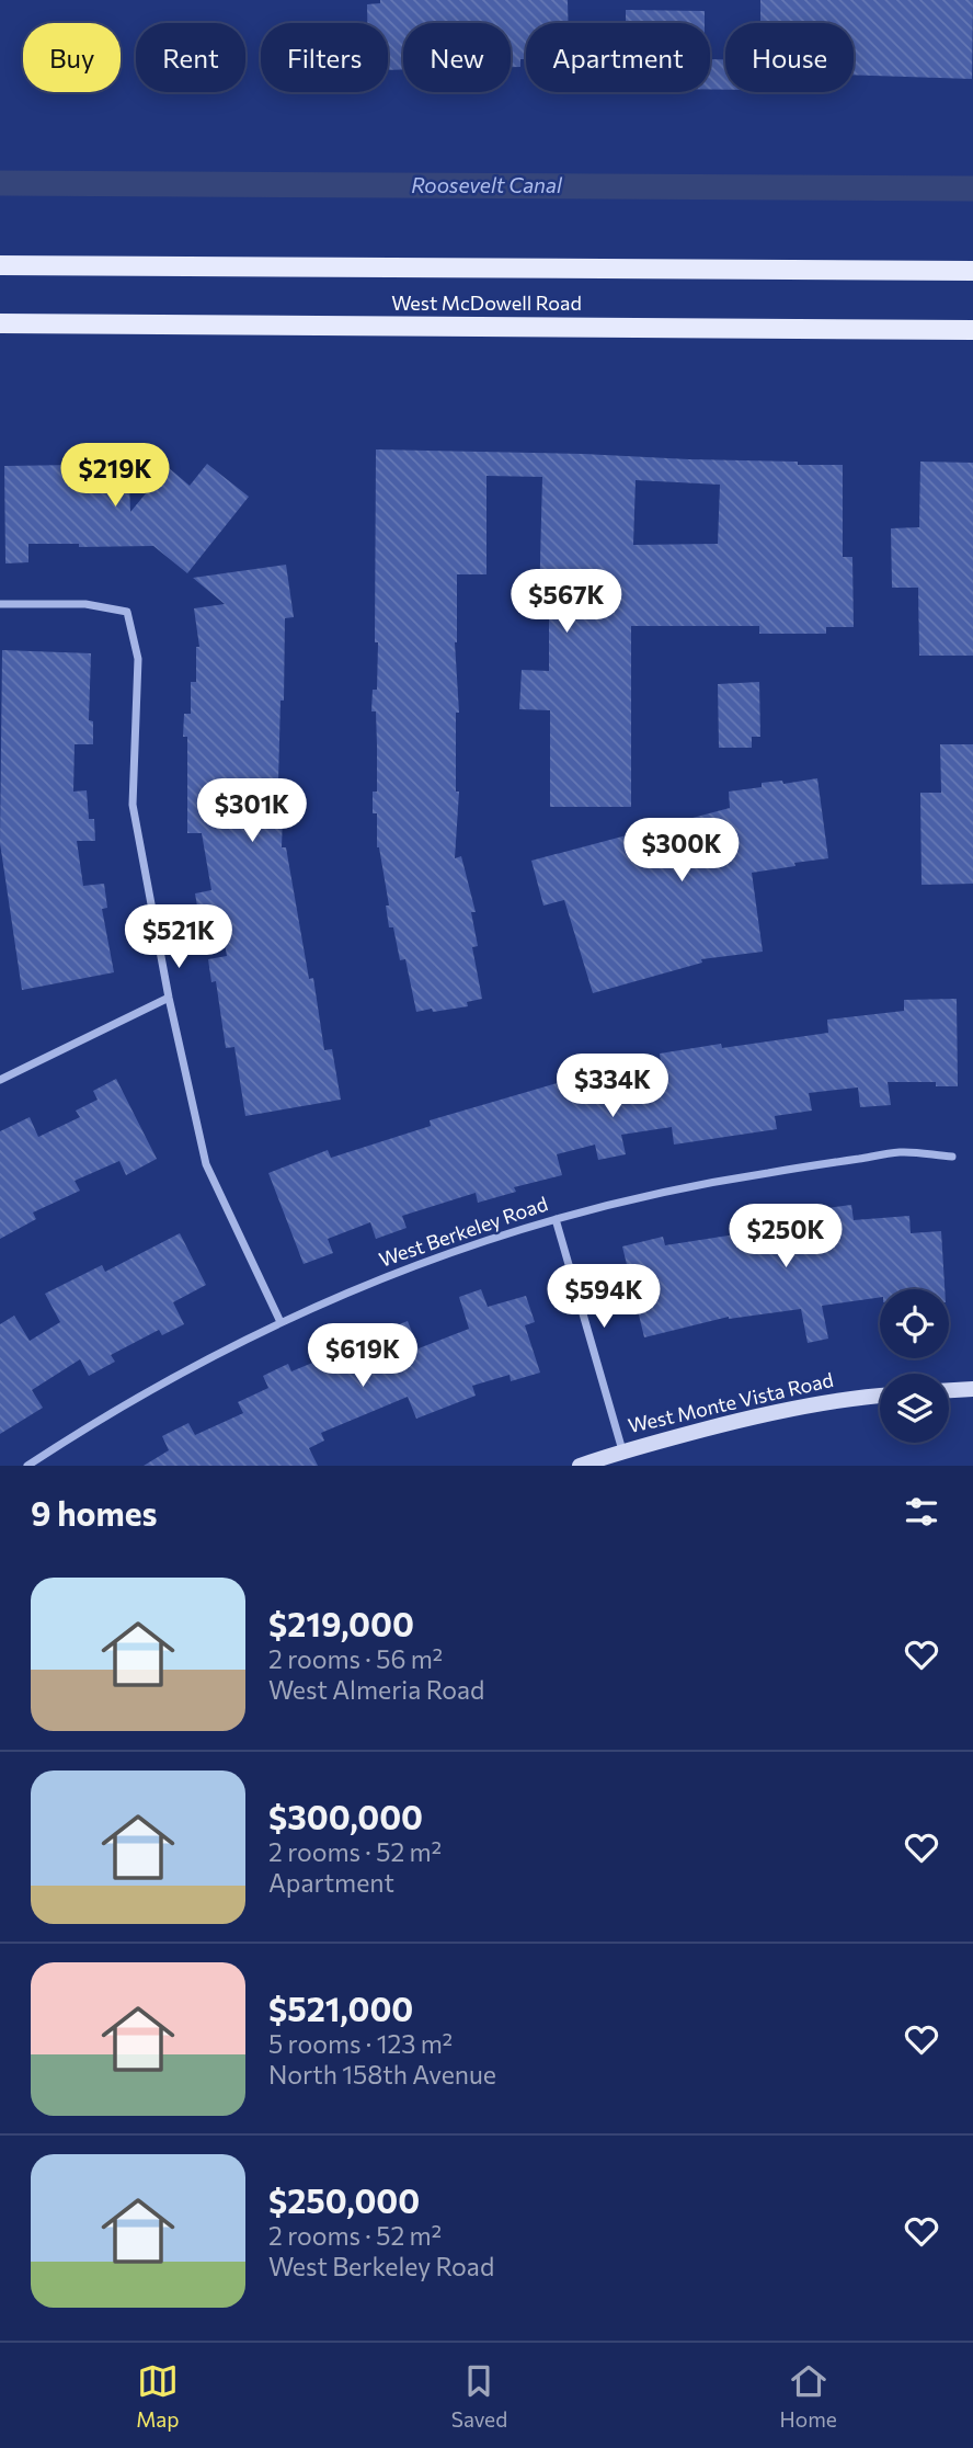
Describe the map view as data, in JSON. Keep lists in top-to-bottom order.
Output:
{
  "streets": {
    "main road": ["West McDowell Road"],
    "street": ["West Berkeley Road", "West Monte Vista Road"]
  },
  "water": ["Roosevelt Canal"],
  "page": {
    "chip": [
      "Buy",
      "Rent",
      "Filters",
      "New",
      "Apartment",
      "House"
    ],
    "price": [
      "$219K",
      "$567K",
      "$301K",
      "$300K",
      "$521K",
      "$334K",
      "$250K",
      "$594K",
      "$619K"
    ],
    "heading": "9 homes",
    "list": [
      {
        "name": "$219,000",
        "note": "2 rooms · 56 m² · West Almeria Road"
      },
      {
        "name": "$300,000",
        "note": "2 rooms · 52 m² · Apartment"
      },
      {
        "name": "$521,000",
        "note": "5 rooms · 123 m² · North 158th Avenue"
      },
      {
        "name": "$250,000",
        "note": "2 rooms · 52 m² · West Berkeley Road"
      }
    ],
    "tabs": ["Map", "Saved", "Home"]
  }
}
